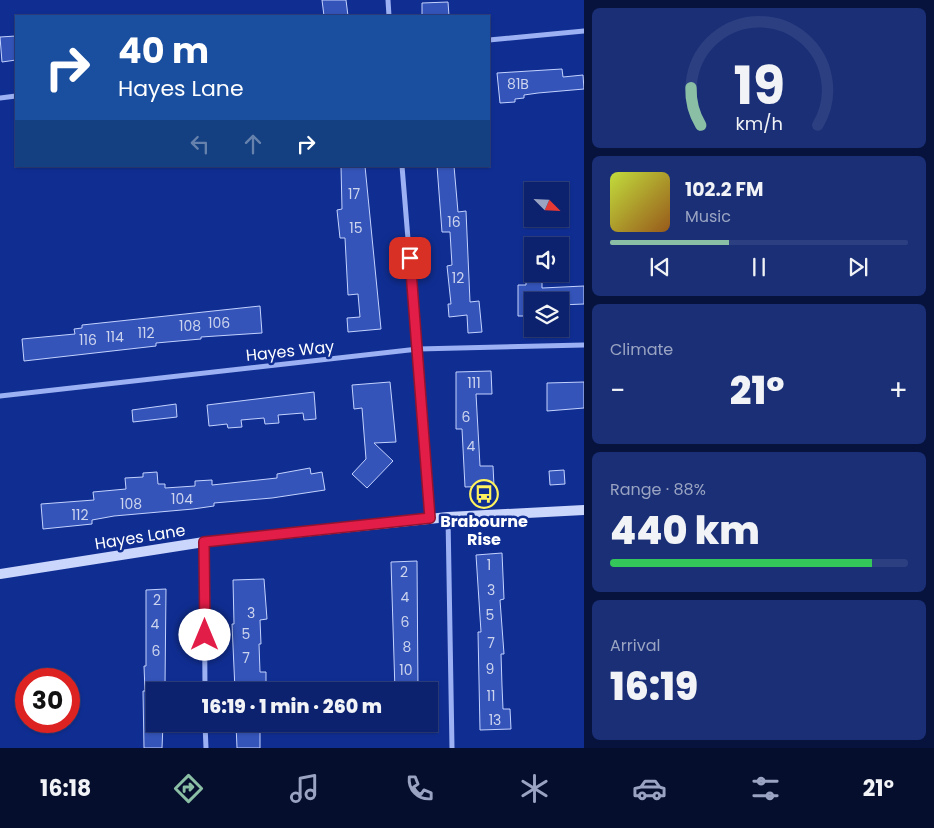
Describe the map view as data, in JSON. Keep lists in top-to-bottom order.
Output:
{
  "streets": {
    "main road": ["Hayes Lane"],
    "street": ["Hayes Way"]
  },
  "places": {
    "bus stop": ["Brabourne Rise"]
  },
  "house_numbers": [
    "81B",
    "17",
    "16",
    "15",
    "12",
    "106",
    "108",
    "112",
    "114",
    "116",
    "111",
    "6",
    "4",
    "104",
    "108",
    "112",
    "1",
    "2",
    "3",
    "4",
    "2",
    "3",
    "5",
    "6",
    "4",
    "5",
    "7",
    "8",
    "6",
    "7",
    "9",
    "10",
    "11",
    "13"
  ],
  "north": "bottom right",
  "page": {
    "turn": ["40 m", "Hayes Lane"],
    "song": ["102.2 FM", "Music"],
    "tile": [
      "Climate",
      ["Range · 88%", "440 km"],
      ["Arrival", "16:19"]
    ],
    "heat": ["−", "21°", "+"],
    "limit": "30",
    "trip": "16:19 · 1 min · 260 m",
    "tabs": ["16:18", "21°"],
    "gauge": ["19", "km/h"]
  }
}
